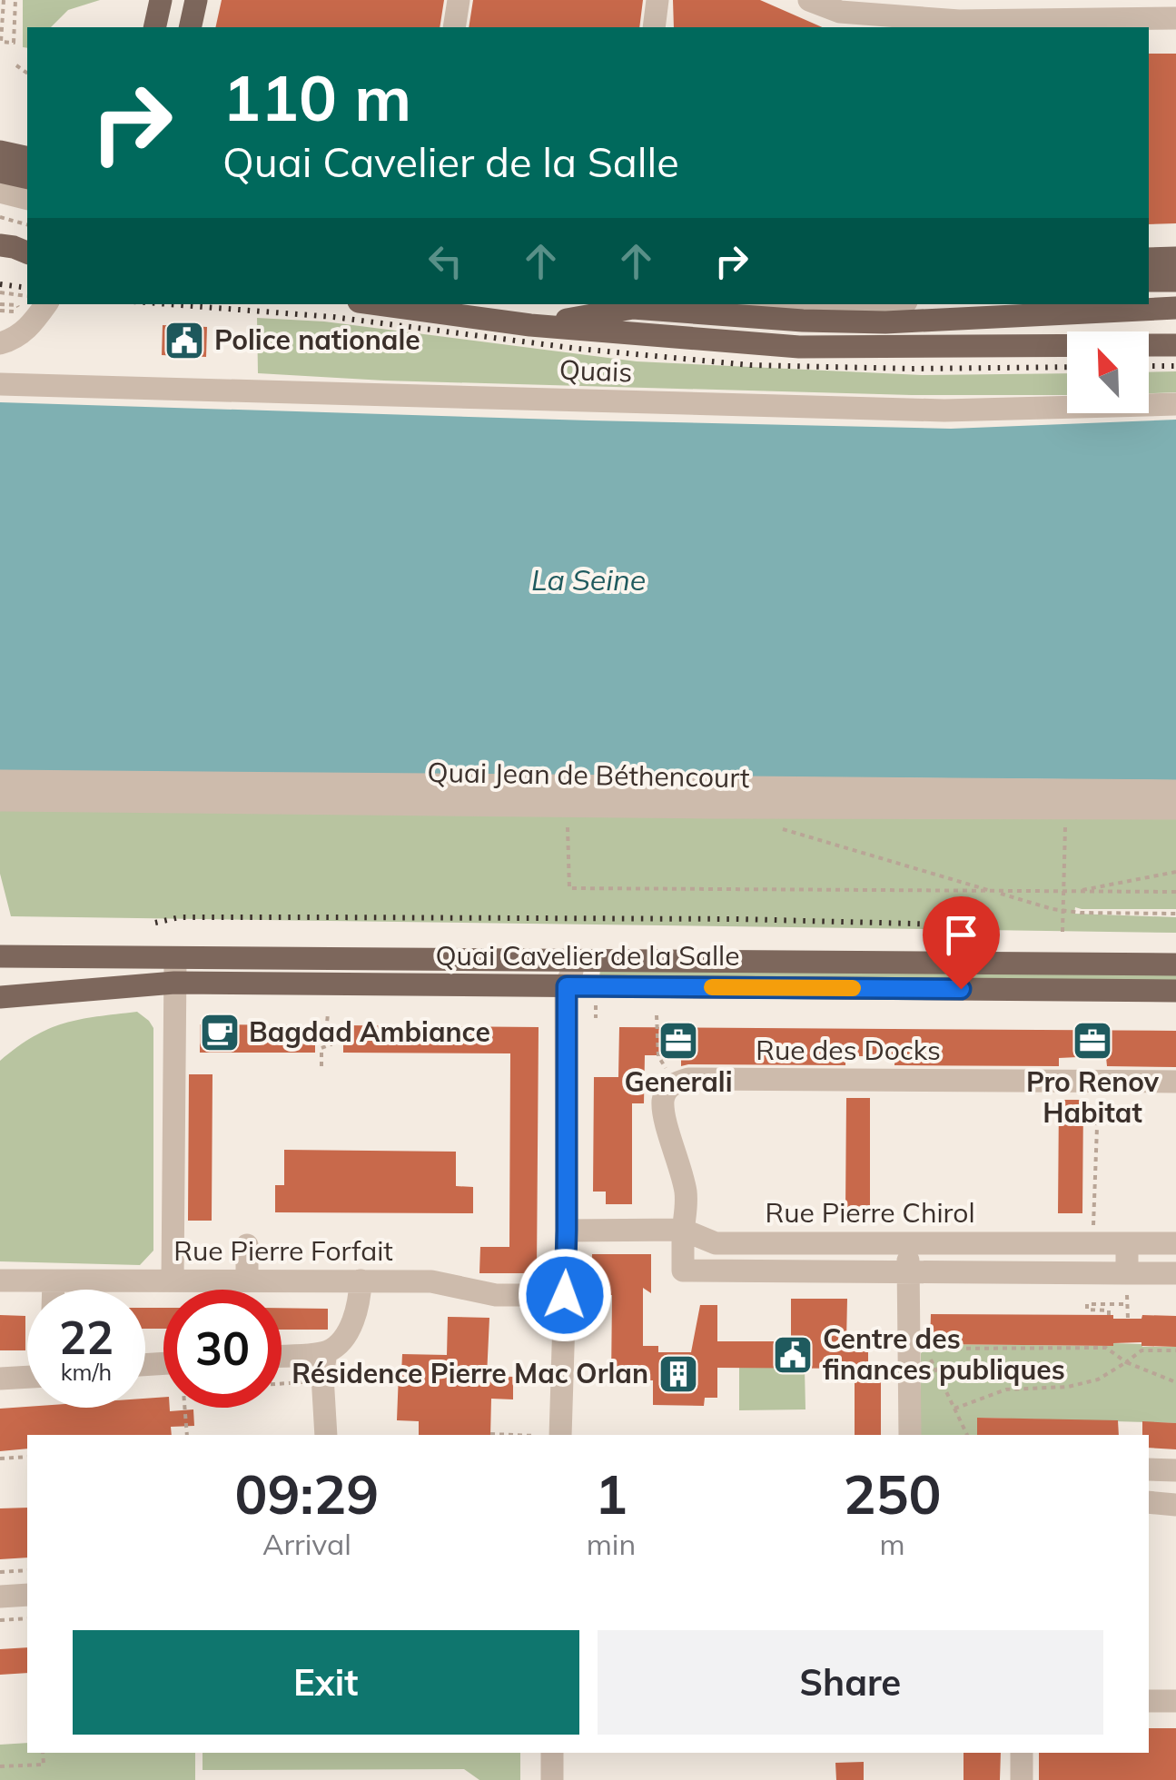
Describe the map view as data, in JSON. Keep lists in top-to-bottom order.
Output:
{
  "streets": {
    "main road": ["Quai Cavelier de la Salle"],
    "street": [
      "Quais",
      "Quai Jean de Béthencourt",
      "Rue des Docks",
      "Rue Pierre Chirol",
      "Rue Pierre Forfait"
    ]
  },
  "crossings": [
    ["Rue des Docks", "Rue Pierre Chirol"]
  ],
  "water": ["La Seine"],
  "places": {
    "public building": ["Police nationale", "Centre des finances publiques"],
    "cafe": ["Bagdad Ambiance"],
    "office": ["Generali", "Pro Renov Habitat"],
    "building": ["Résidence Pierre Mac Orlan"]
  },
  "north": "top left",
  "page": {
    "turn": ["110 m", "Quai Cavelier de la Salle"],
    "speed": "22 km/h",
    "limit": "30",
    "eta": [
      "09:29",
      "Arrival",
      "1",
      "min",
      "250",
      "m"
    ],
    "buttons": ["Exit", "Share"]
  }
}
